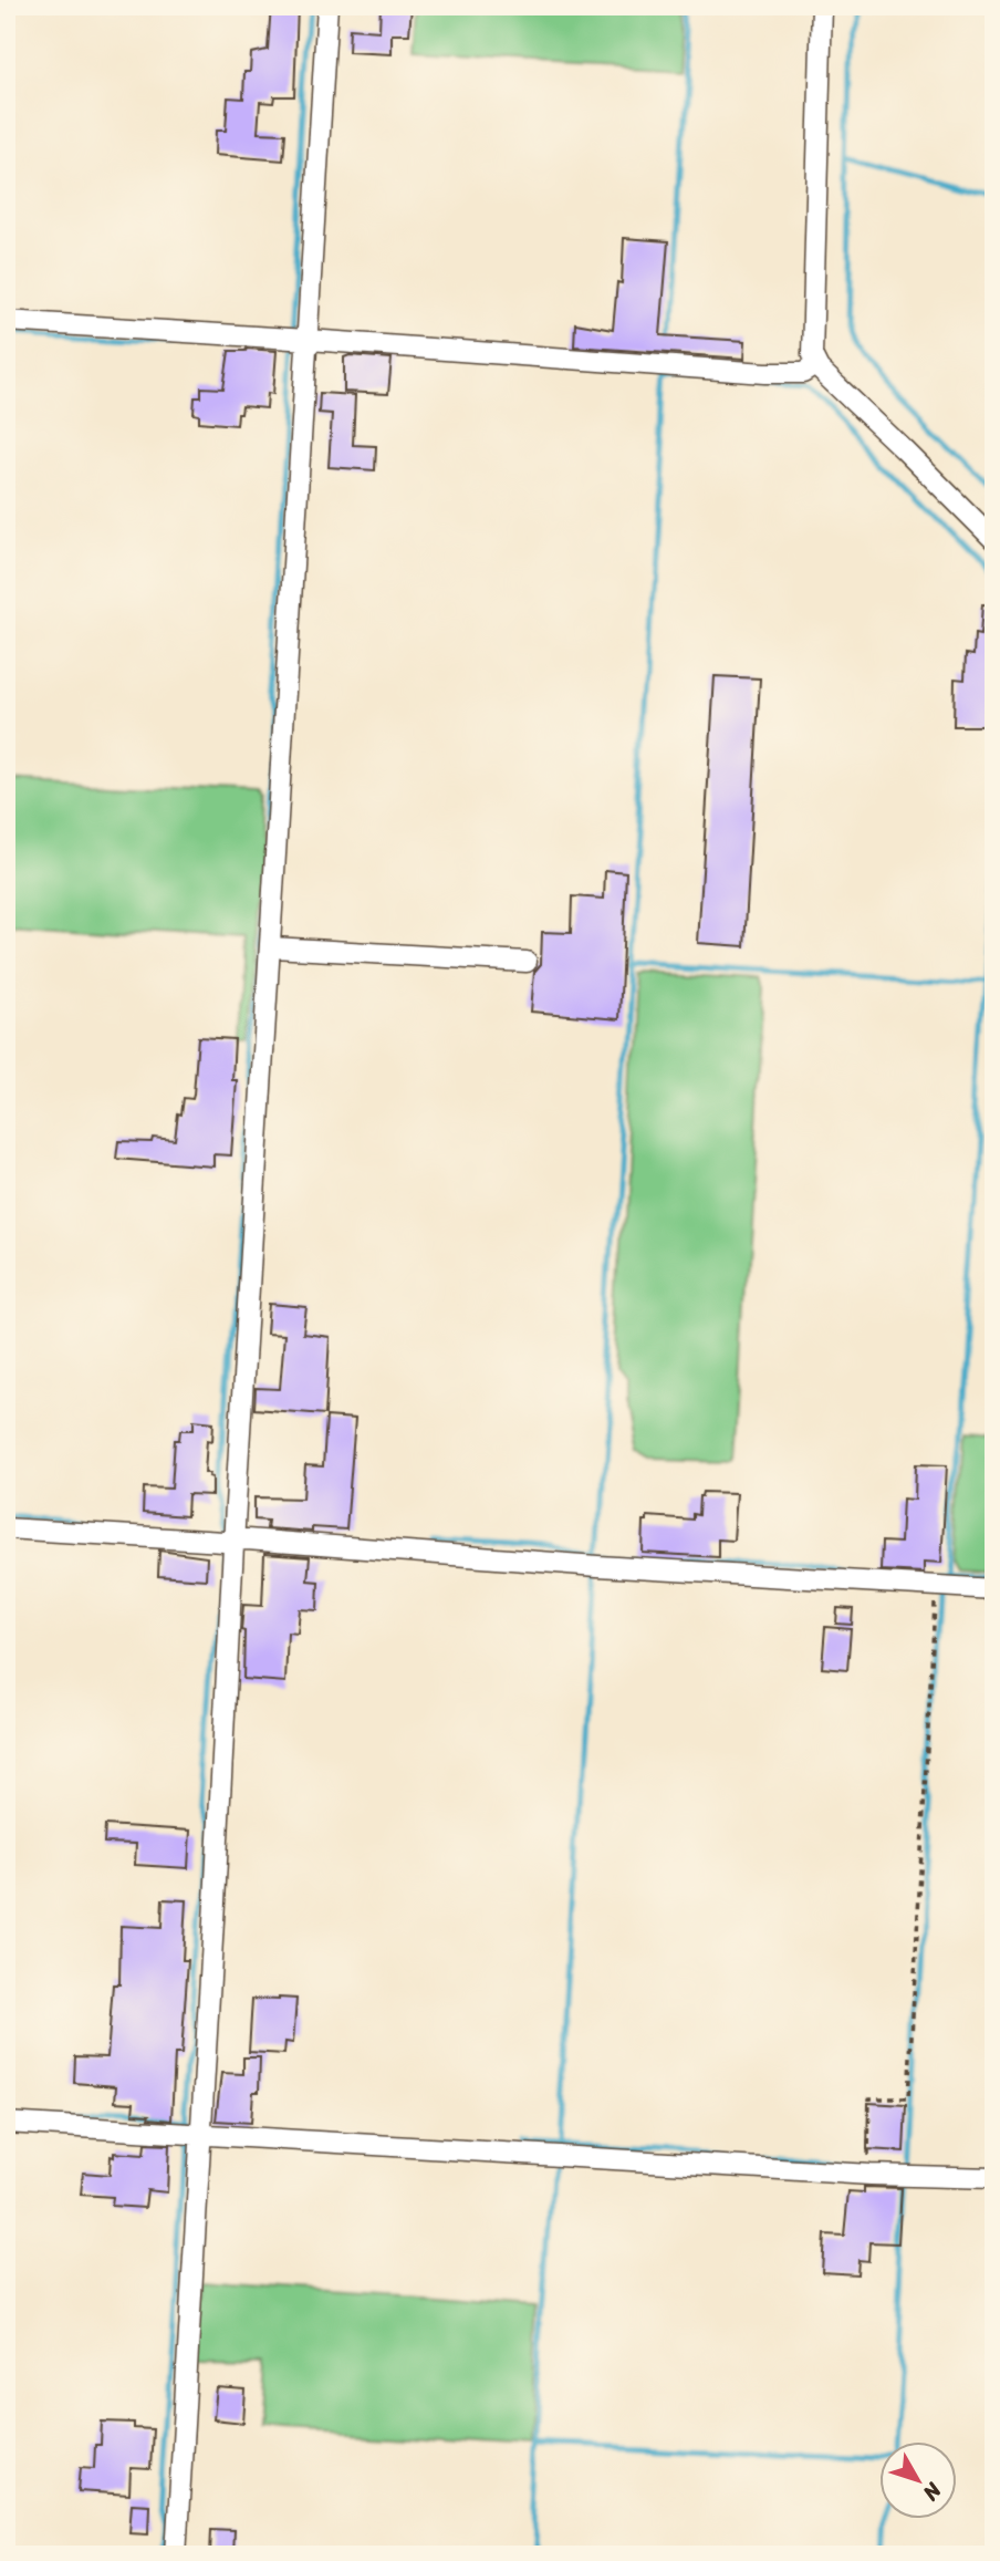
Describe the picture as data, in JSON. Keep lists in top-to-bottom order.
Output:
{
  "north": "bottom right"
}
